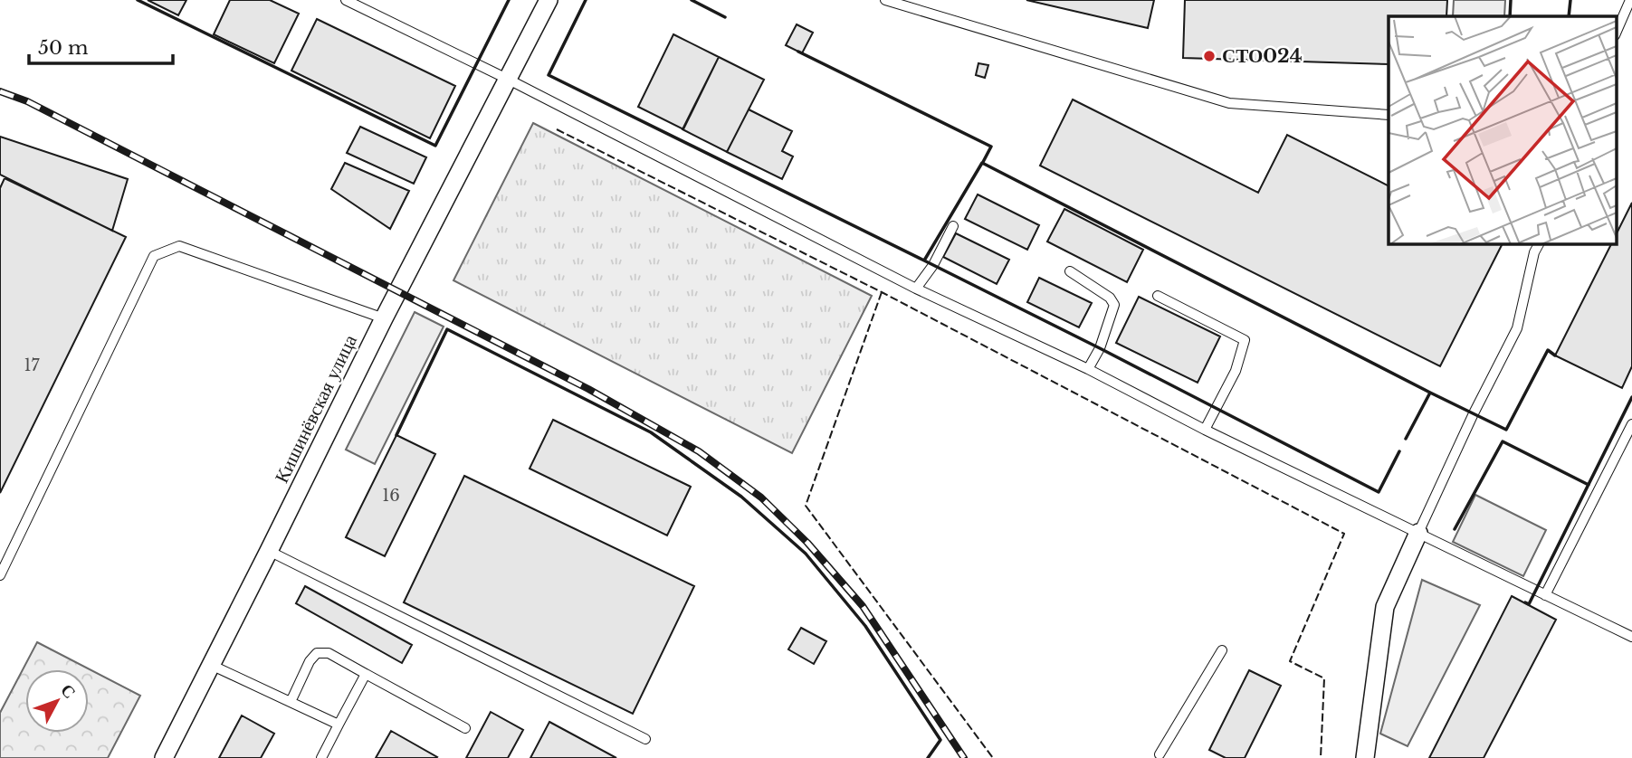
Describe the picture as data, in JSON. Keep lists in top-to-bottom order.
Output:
{
  "streets": {
    "street": ["Кишинёвская улица"]
  },
  "places": ["СТО024"],
  "house_numbers": ["17", "16"],
  "scale_bar": "50 m",
  "north": "top right"
}
